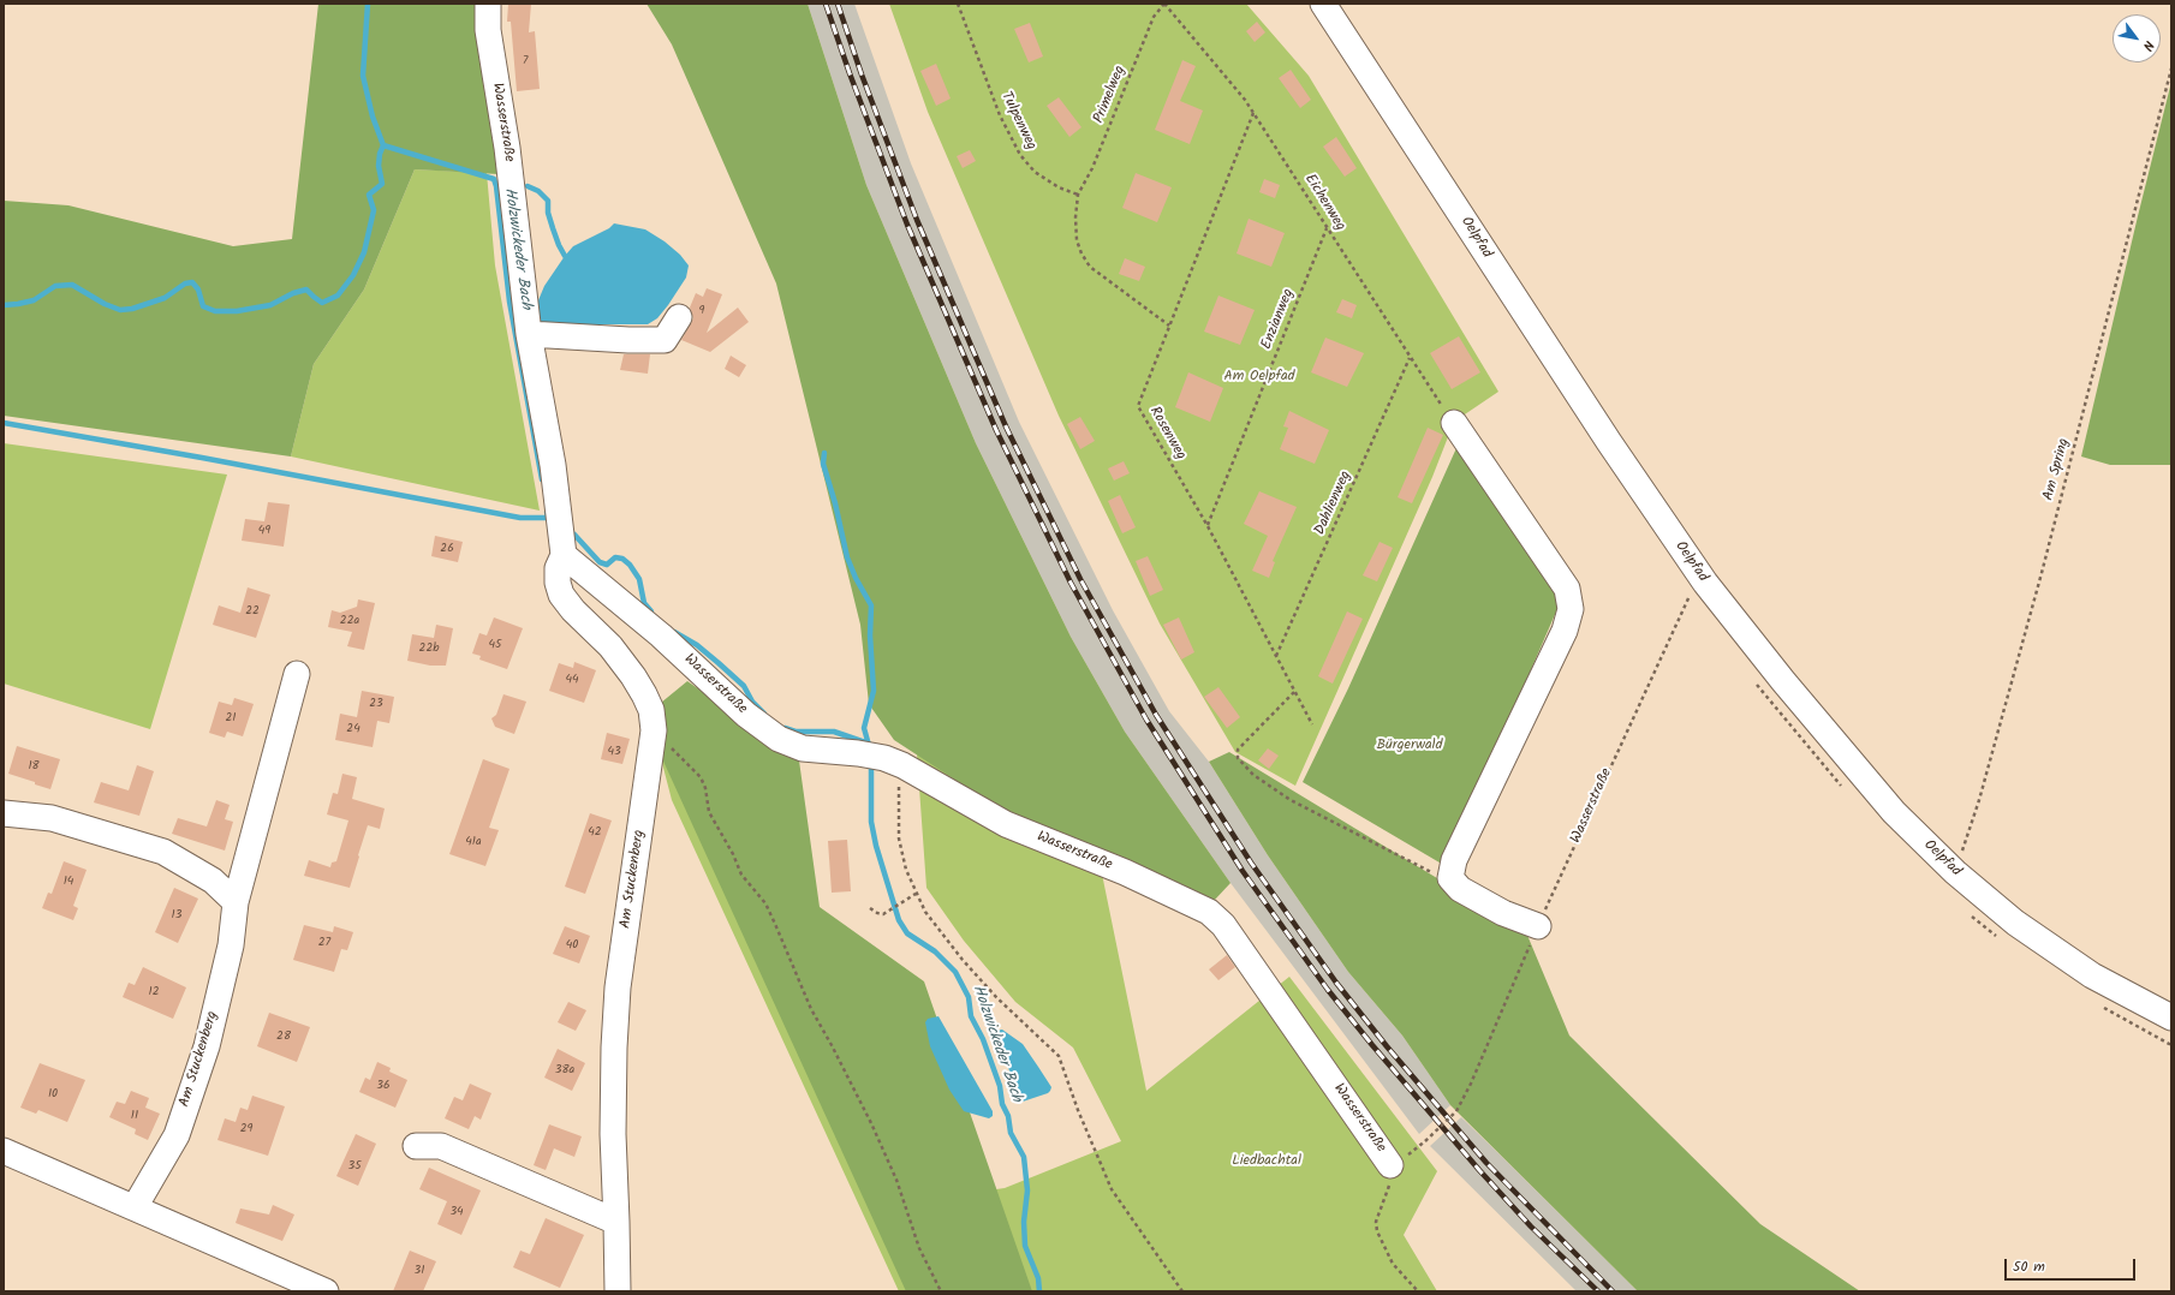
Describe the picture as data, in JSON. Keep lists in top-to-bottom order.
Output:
{
  "streets": {
    "street": ["Wasserstraße", "Oelpfad", "Am Stuckenberg"],
    "path": [
      "Primelweg",
      "Tulpenweg",
      "Eichenweg",
      "Enzianweg",
      "Rosenweg",
      "Am Spring",
      "Dahlienweg"
    ]
  },
  "crossings": [
    ["Primelweg", "Tulpenweg"],
    ["Primelweg", "Eichenweg"],
    ["Wasserstraße", "Am Stuckenberg"],
    ["Eichenweg", "Enzianweg"],
    ["Eichenweg", "Rosenweg"],
    ["Eichenweg", "Dahlienweg"],
    ["Oelpfad", "Am Spring"],
    ["Enzianweg", "Rosenweg"],
    ["Rosenweg", "Dahlienweg"]
  ],
  "water": ["Holzwickeder Bach"],
  "parks": ["Am Oelpfad", "Bürgerwald", "Liedbachtal"],
  "house_numbers": [
    "7",
    "9",
    "49",
    "26",
    "22",
    "22a",
    "45",
    "22b",
    "44",
    "23",
    "21",
    "24",
    "43",
    "18",
    "42",
    "41a",
    "14",
    "13",
    "27",
    "40",
    "12",
    "28",
    "38a",
    "36",
    "10",
    "11",
    "29",
    "35",
    "34",
    "31"
  ],
  "scale_bar": "50 m",
  "north": "bottom right"
}
